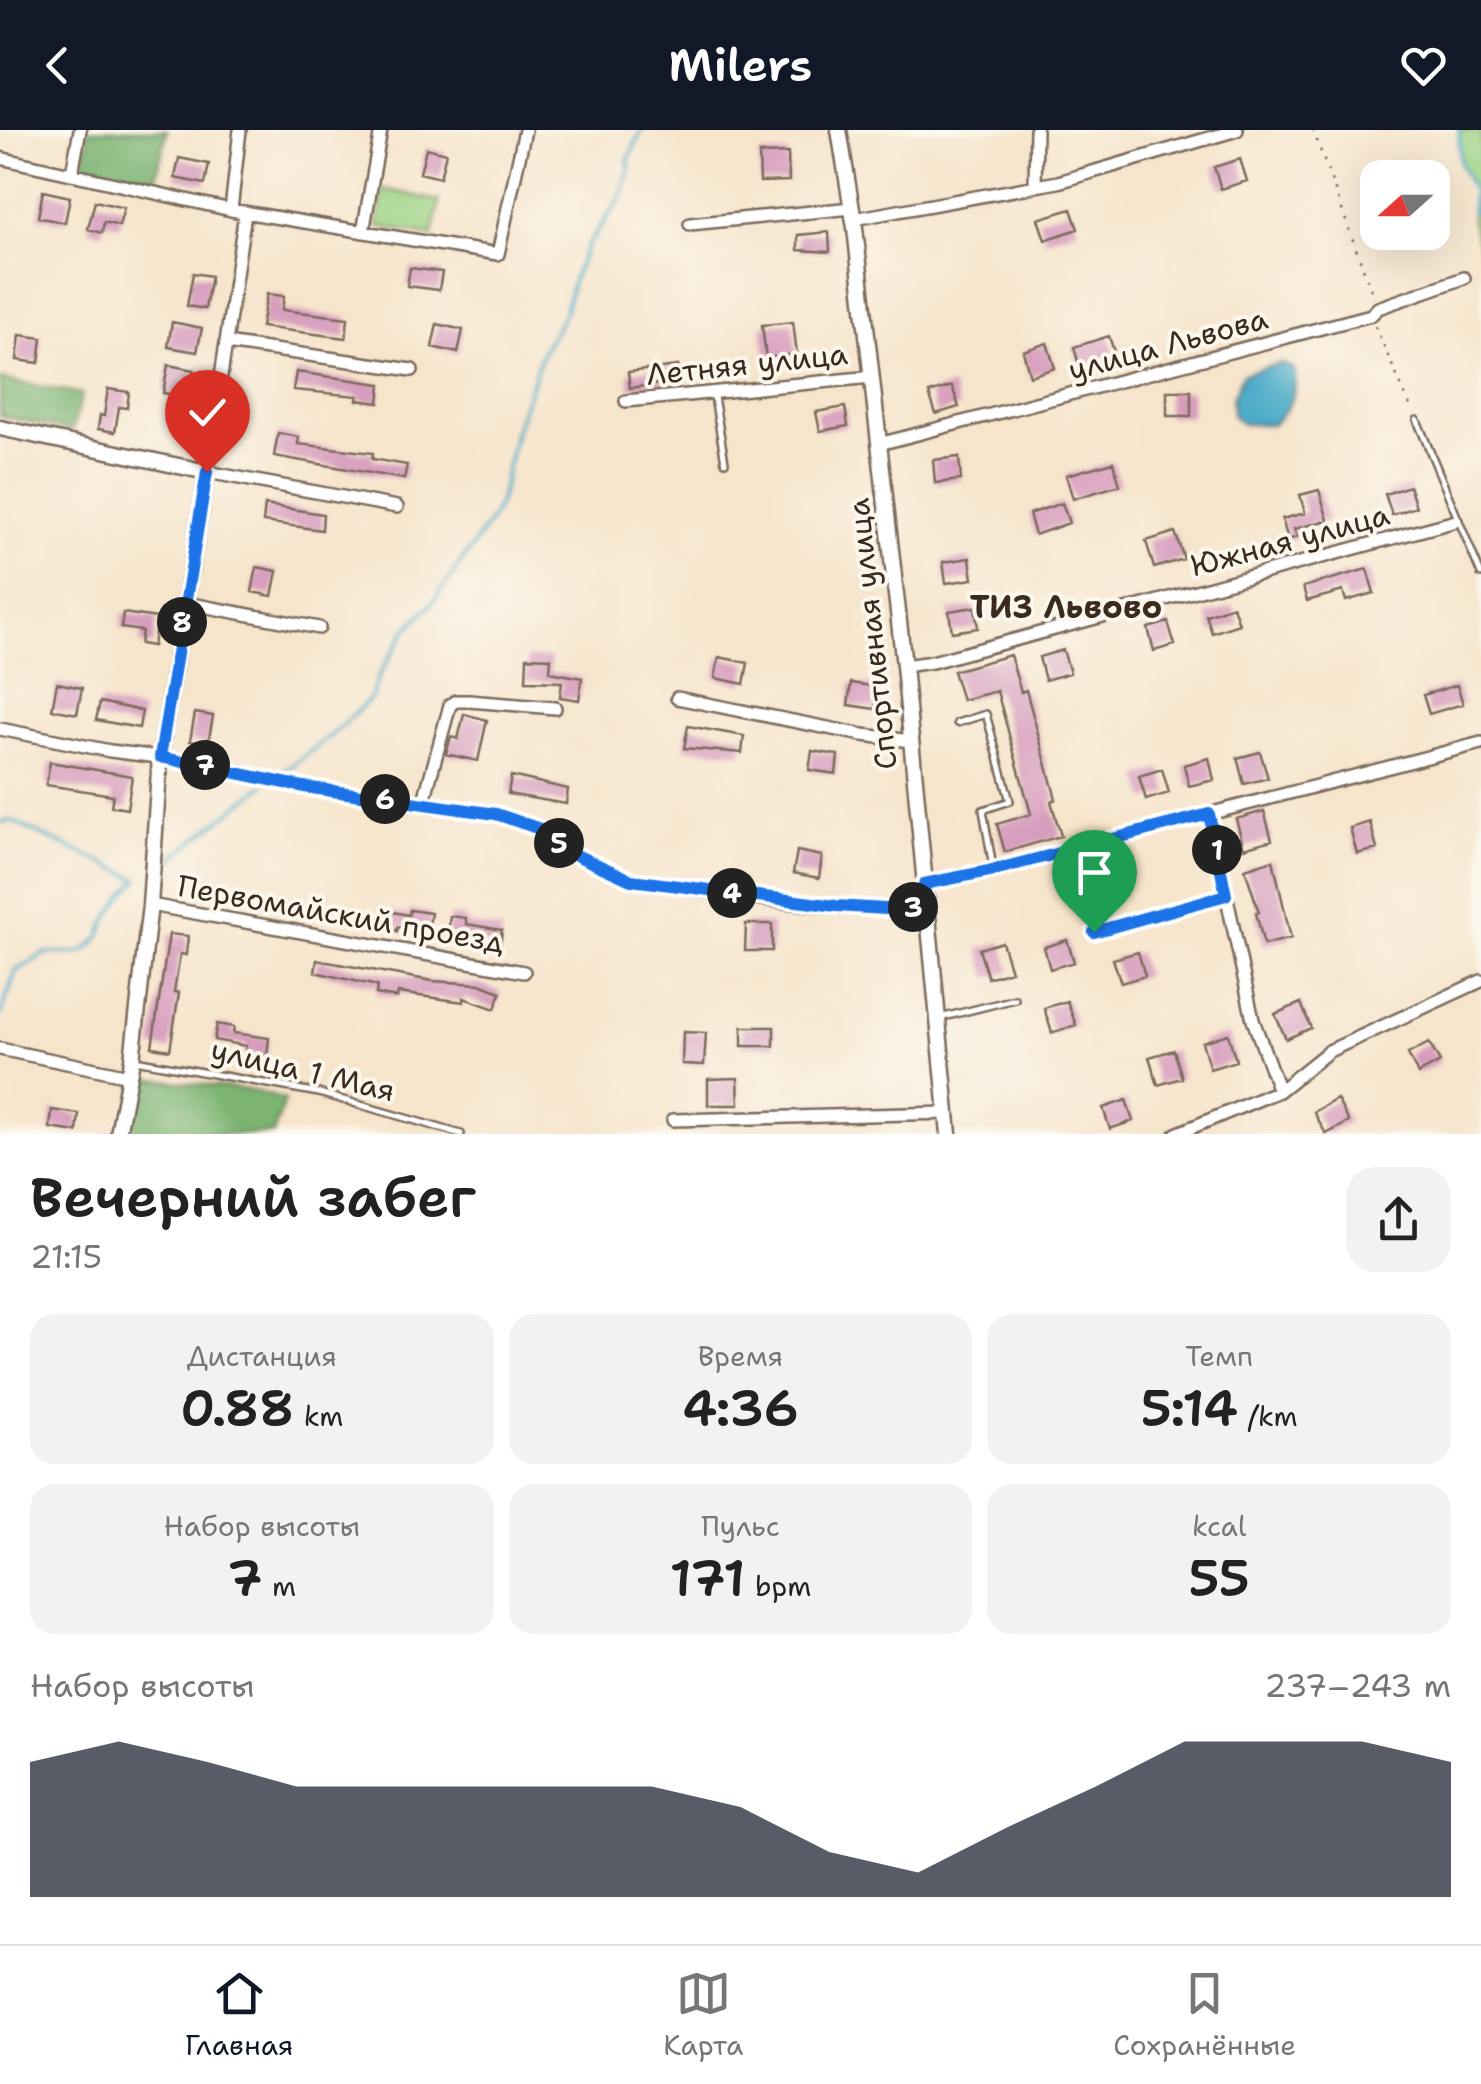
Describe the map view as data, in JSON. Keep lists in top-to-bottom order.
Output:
{
  "streets": {
    "street": [
      "улица Львова",
      "Летняя улица",
      "Южная улица",
      "Спортивная улица",
      "Первомайский проезд"
    ],
    "lane": ["улица 1 Мая"]
  },
  "crossings": [
    ["улица Львова", "Спортивная улица"],
    ["Летняя улица", "Спортивная улица"],
    ["Южная улица", "Спортивная улица"]
  ],
  "districts": ["ТИЗ Львово"],
  "north": "left",
  "page": {
    "header": "Milers",
    "pins": [
      "8",
      "7",
      "6",
      "5",
      "1",
      "4",
      "3"
    ],
    "heading": ["Вечерний забег", "21:15"],
    "stats": [
      ["Дистанция", "0.88 km"],
      ["Время", "4:36"],
      ["Темп", "5:14 /km"],
      ["Набор высоты", "7 m"],
      ["Пульс", "171 bpm"],
      ["kcal", "55"]
    ],
    "chart": ["Набор высоты", "237–243 m"],
    "tabs": ["Главная", "Карта", "Сохранённые"]
  }
}
